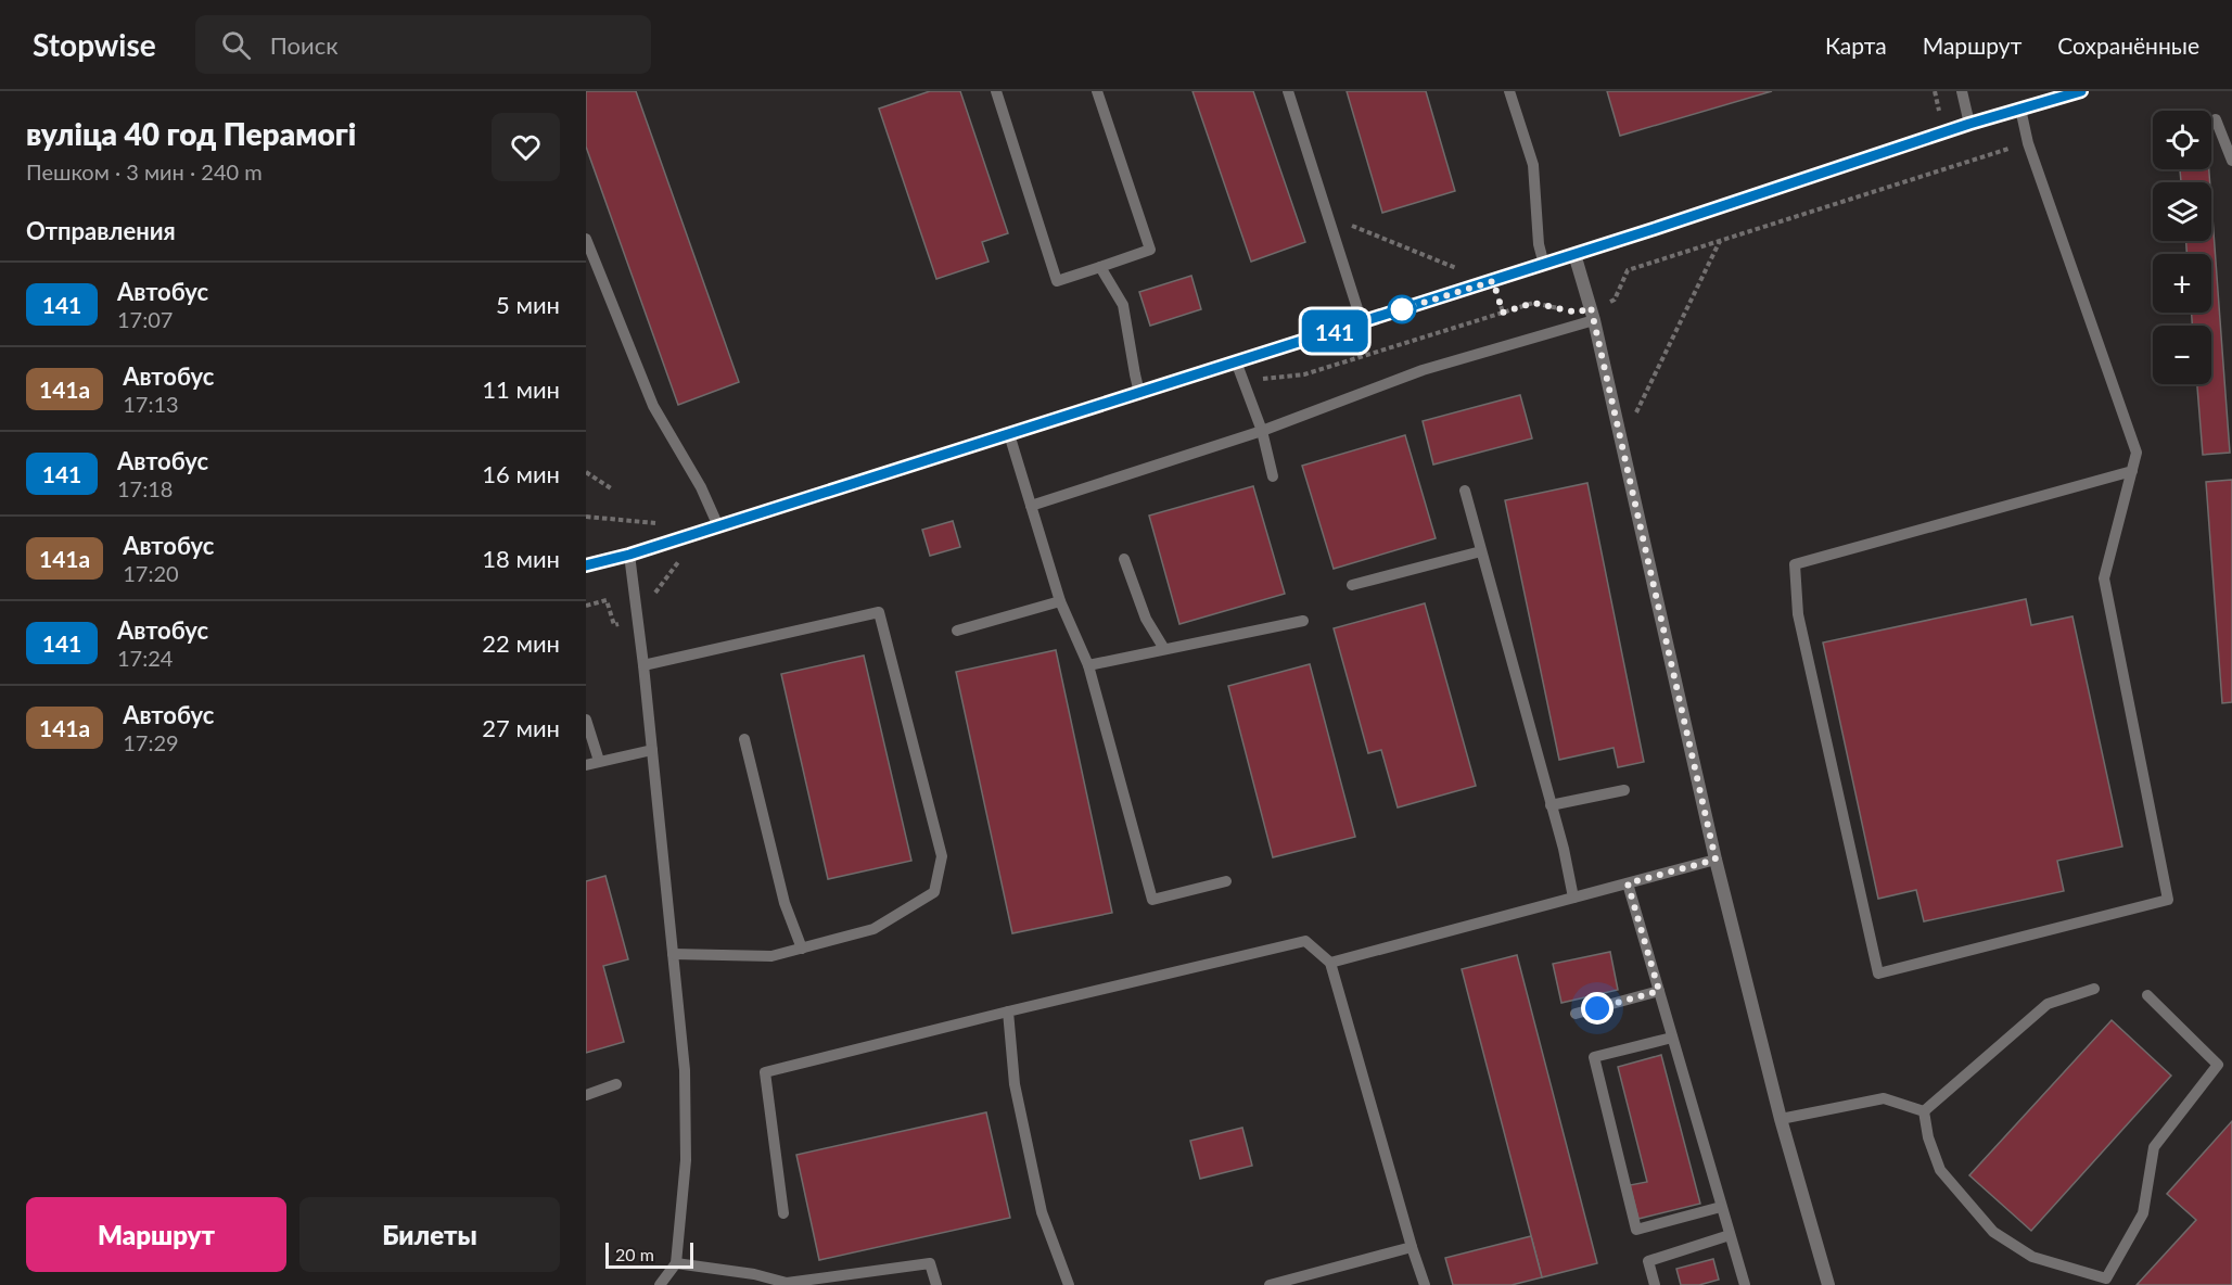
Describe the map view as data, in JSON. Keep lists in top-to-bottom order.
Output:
{
  "lines": ["bus line 141"],
  "scale_bar": "20 m",
  "page": {
    "header": "Stopwise",
    "search": "Поиск",
    "nav": ["Карта", "Маршрут", "Сохранённые"],
    "heading": [
      ["вуліца 40 год Перамогі", "Пешком · 3 мин · 240 m"],
      "Отправления"
    ],
    "on_map": "141",
    "map_buttons": ["+", "−"],
    "list": [
      {
        "mark": "141",
        "name": "Автобус",
        "note": "17:07",
        "value": "5 мин"
      },
      {
        "mark": "141а",
        "name": "Автобус",
        "note": "17:13",
        "value": "11 мин"
      },
      {
        "mark": "141",
        "name": "Автобус",
        "note": "17:18",
        "value": "16 мин"
      },
      {
        "mark": "141а",
        "name": "Автобус",
        "note": "17:20",
        "value": "18 мин"
      },
      {
        "mark": "141",
        "name": "Автобус",
        "note": "17:24",
        "value": "22 мин"
      },
      {
        "mark": "141а",
        "name": "Автобус",
        "note": "17:29",
        "value": "27 мин"
      }
    ],
    "buttons": ["Маршрут", "Билеты"],
    "scale": "20 m"
  }
}
